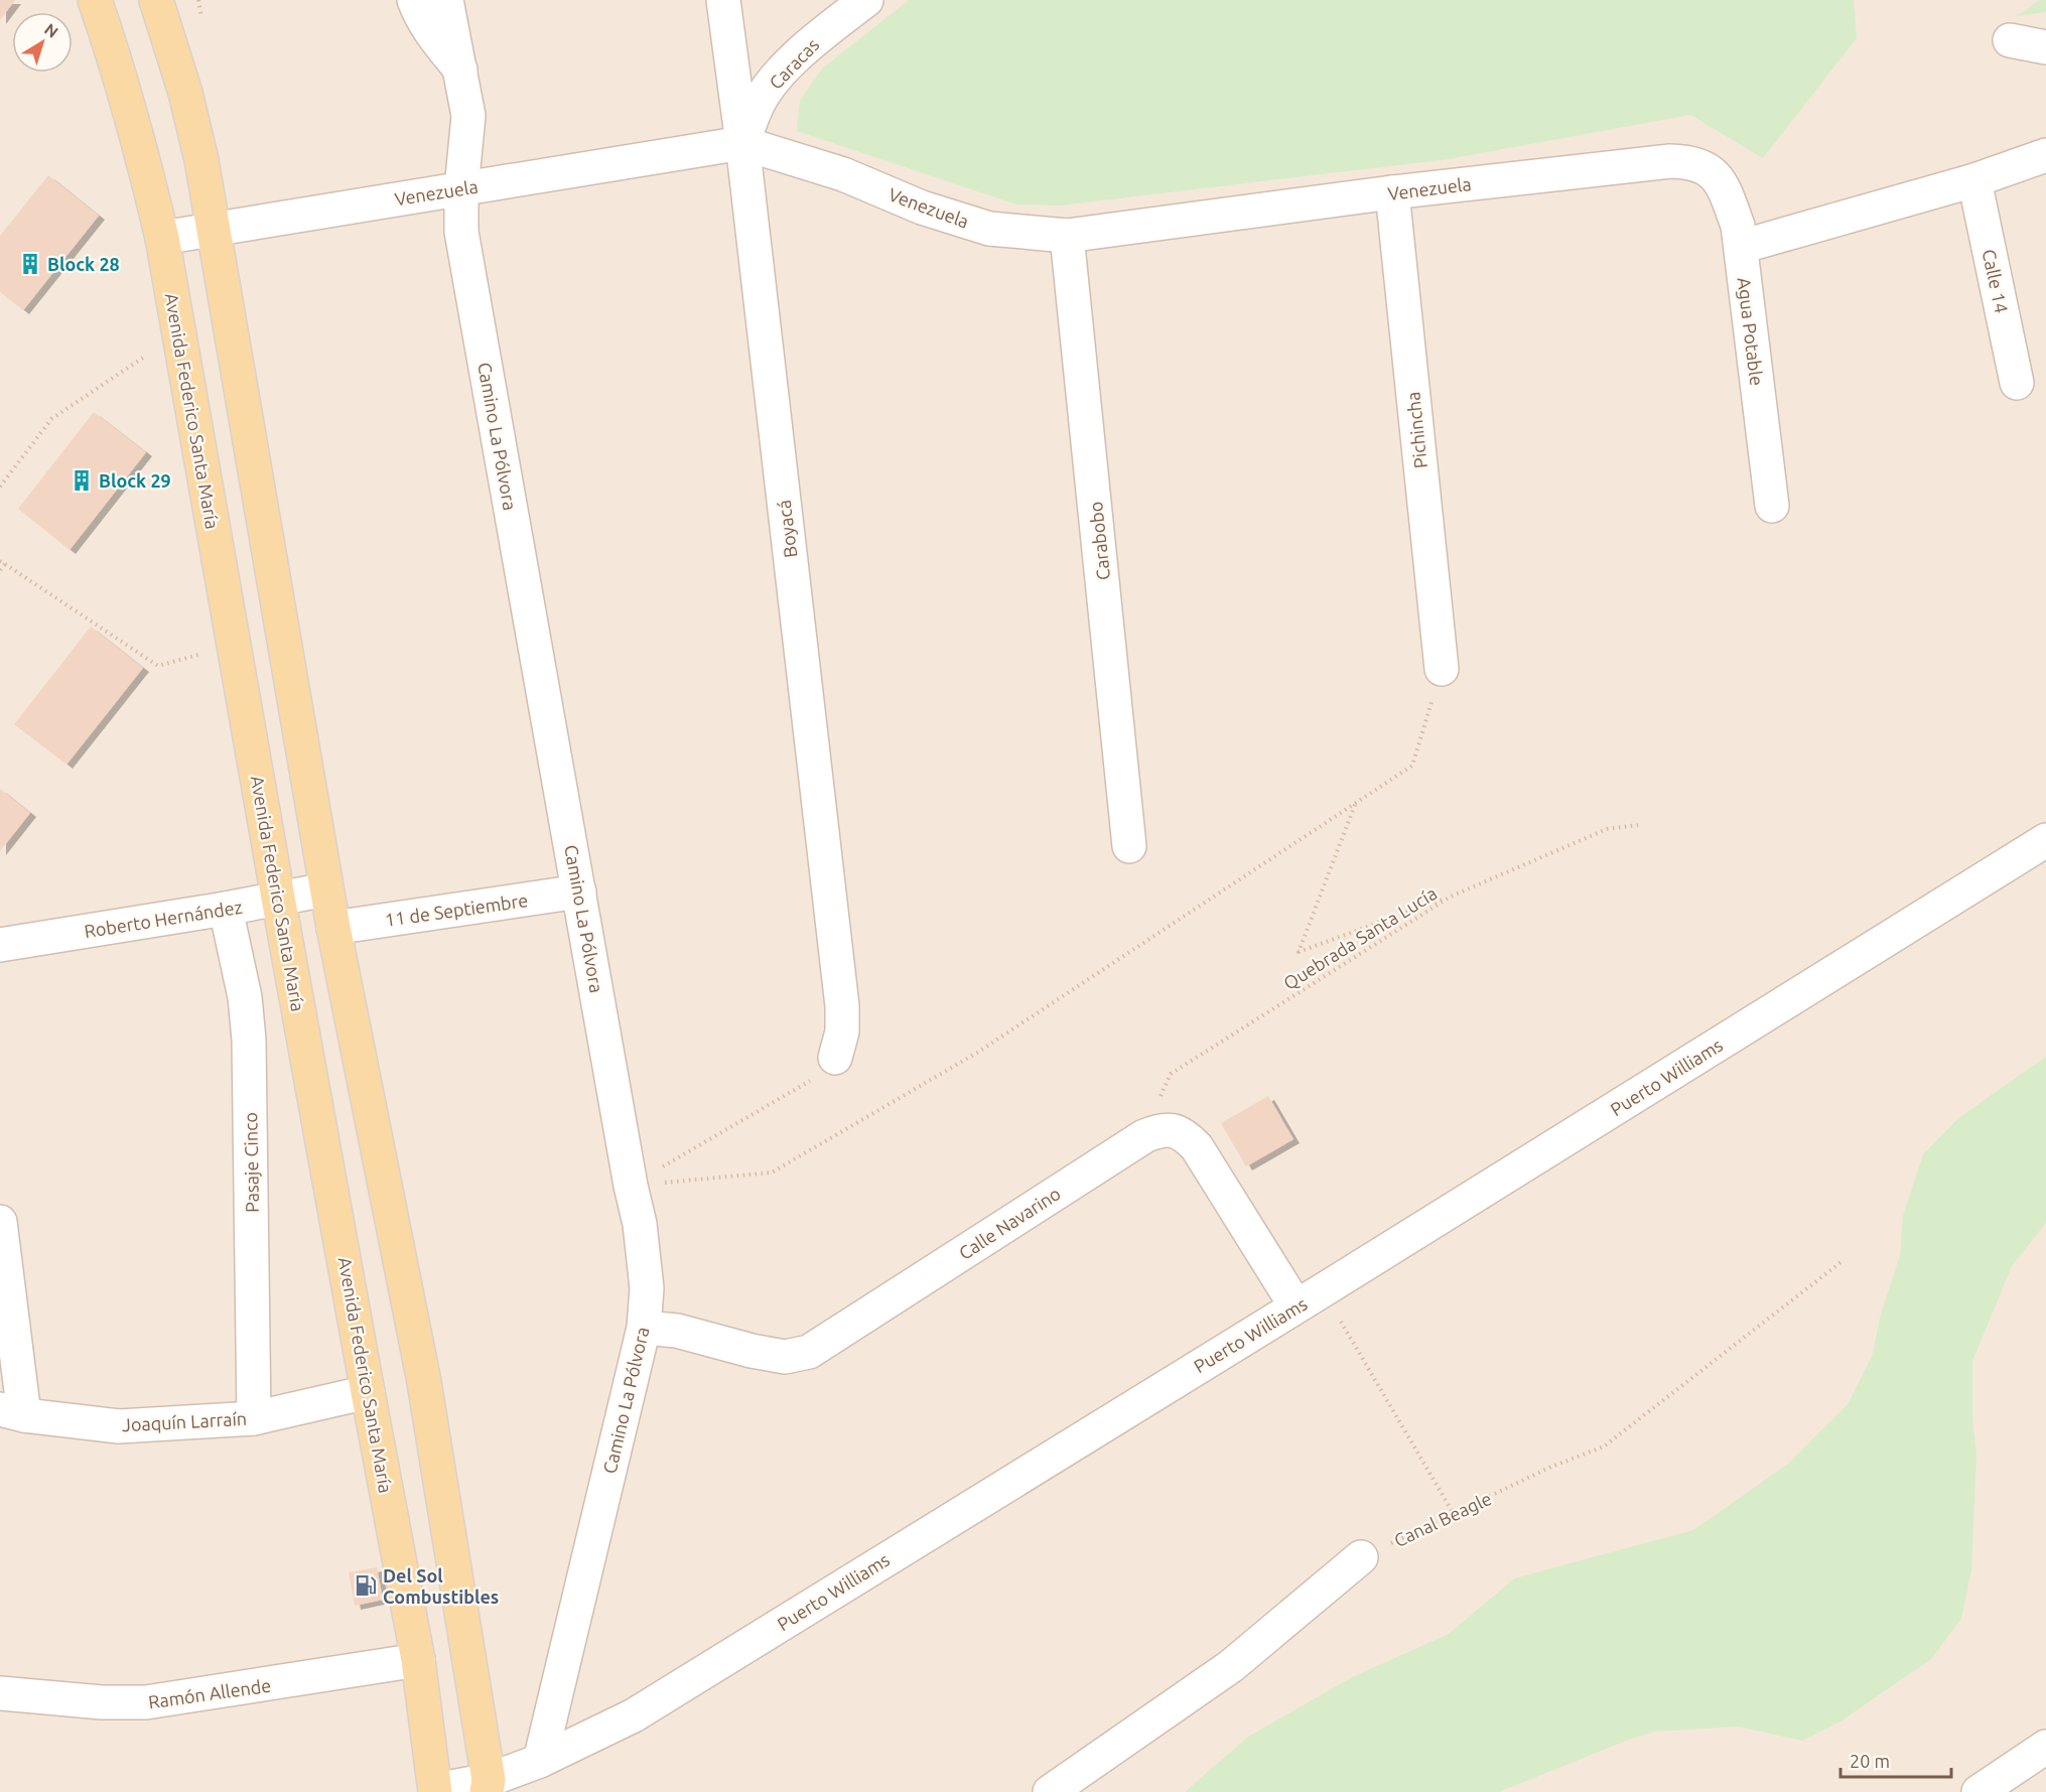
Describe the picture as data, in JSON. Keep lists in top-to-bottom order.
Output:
{
  "streets": {
    "main road": ["Avenida Federico Santa María"],
    "street": [
      "Caracas",
      "Venezuela",
      "Calle 14",
      "Agua Potable",
      "Pichincha",
      "Camino La Pólvora",
      "Boyacá",
      "Carabobo",
      "11 de Septiembre",
      "Roberto Hernández",
      "Puerto Williams",
      "Pasaje Cinco",
      "Calle Navarino",
      "Joaquín Larraín",
      "Ramón Allende"
    ],
    "path": ["Quebrada Santa Lucía", "Canal Beagle"]
  },
  "crossings": [
    ["Caracas", "Venezuela"],
    ["Caracas", "Boyacá"],
    ["Venezuela", "Agua Potable"],
    ["Venezuela", "Avenida Federico Santa María"],
    ["Venezuela", "Pichincha"],
    ["Venezuela", "Camino La Pólvora"],
    ["Venezuela", "Boyacá"],
    ["Venezuela", "Carabobo"],
    ["Avenida Federico Santa María", "Roberto Hernández"],
    ["Avenida Federico Santa María", "Puerto Williams"],
    ["Avenida Federico Santa María", "Joaquín Larraín"],
    ["Avenida Federico Santa María", "Ramón Allende"],
    ["Camino La Pólvora", "11 de Septiembre"],
    ["Camino La Pólvora", "Puerto Williams"],
    ["Camino La Pólvora", "Calle Navarino"],
    ["Roberto Hernández", "Pasaje Cinco"],
    ["Quebrada Santa Lucía", "Calle Navarino"],
    ["Puerto Williams", "Calle Navarino"],
    ["Pasaje Cinco", "Joaquín Larraín"]
  ],
  "places": {
    "building": ["Block 28", "Block 29"],
    "fuel station": ["Del Sol Combustibles"]
  },
  "scale_bar": "20 m",
  "north": "top right"
}
